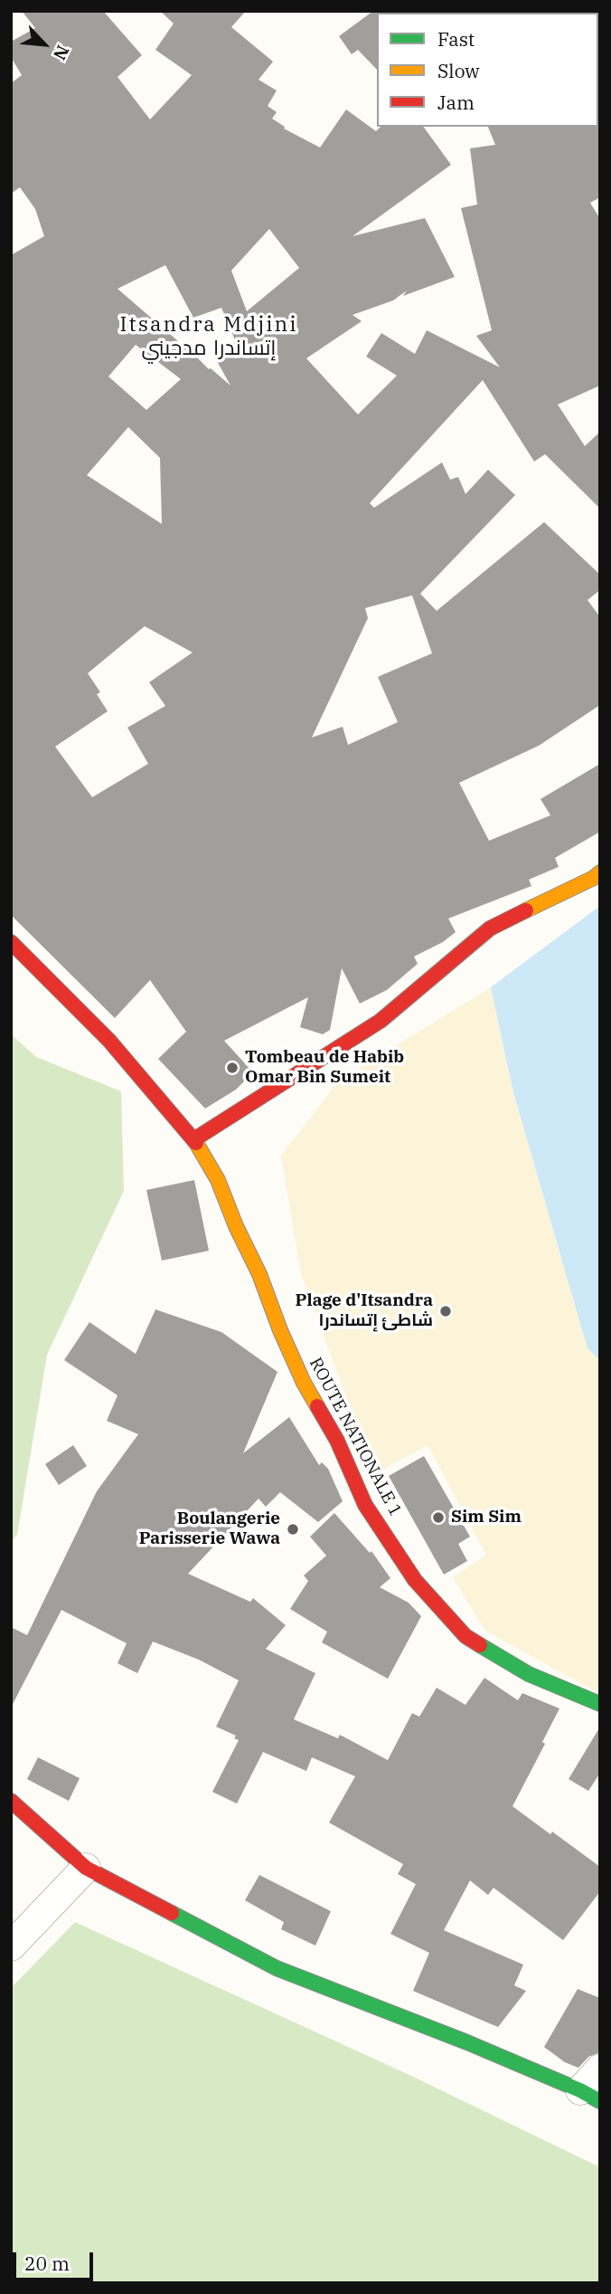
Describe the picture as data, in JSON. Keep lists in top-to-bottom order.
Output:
{
  "streets": {
    "street": ["ROUTE NATIONALE 1"]
  },
  "districts": ["Itsandra Mdjini إتساندرا مدجيني"],
  "places": [
    "Tombeau de Habib Omar Bin Sumeit",
    "Plage d'Itsandra شاطئ إتساندرا",
    "Sim Sim",
    "Boulangerie Parisserie Wawa"
  ],
  "legend": ["Fast", "Slow", "Jam"],
  "scale_bar": "20 m",
  "north": "bottom right"
}
